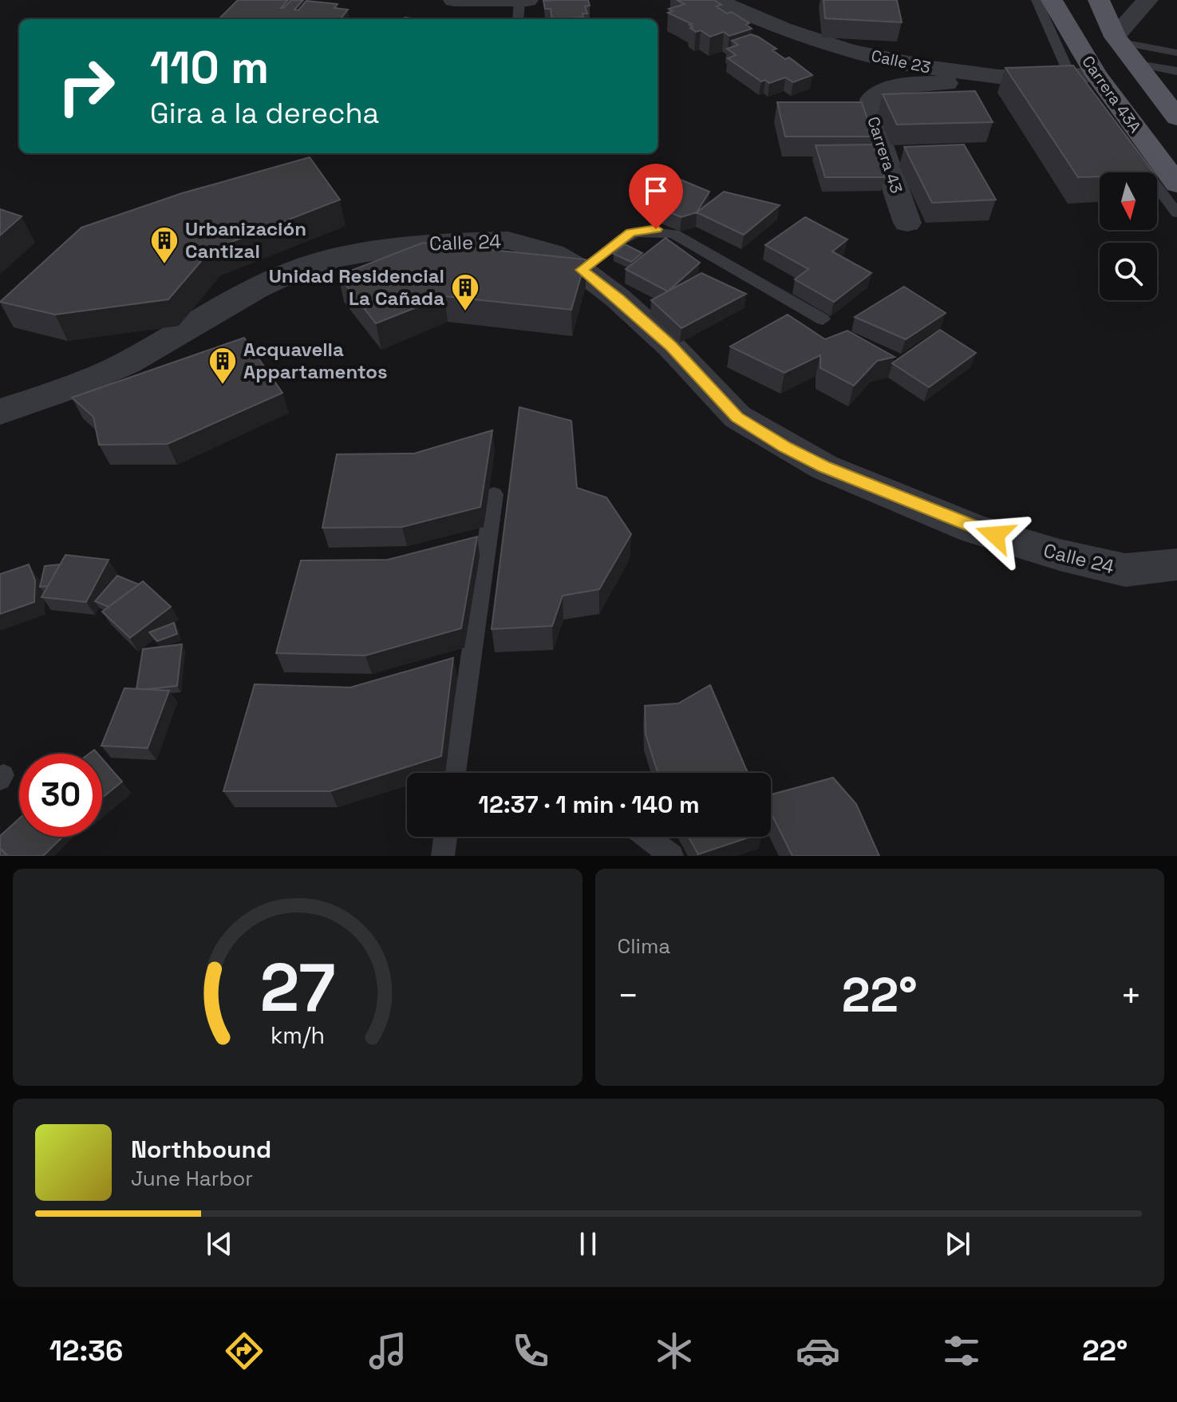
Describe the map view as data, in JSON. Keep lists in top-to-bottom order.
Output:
{
  "streets": {
    "main road": ["Carrera 43A"],
    "street": ["Calle 23", "Carrera 43", "Calle 24"]
  },
  "crossings": [
    ["Calle 23", "Carrera 43"]
  ],
  "places": {
    "building": ["Urbanización Cantizal", "Unidad Residencial La Cañada", "Acquavella Appartamentos"]
  },
  "north": "bottom",
  "page": {
    "turn": ["110 m", "Gira a la derecha"],
    "limit": "30",
    "trip": "12:37 · 1 min · 140 m",
    "tile": "Clima",
    "heat": ["−", "22°", "+"],
    "song": ["Northbound", "June Harbor"],
    "tabs": ["12:36", "22°"],
    "gauge": ["27", "km/h"]
  }
}
